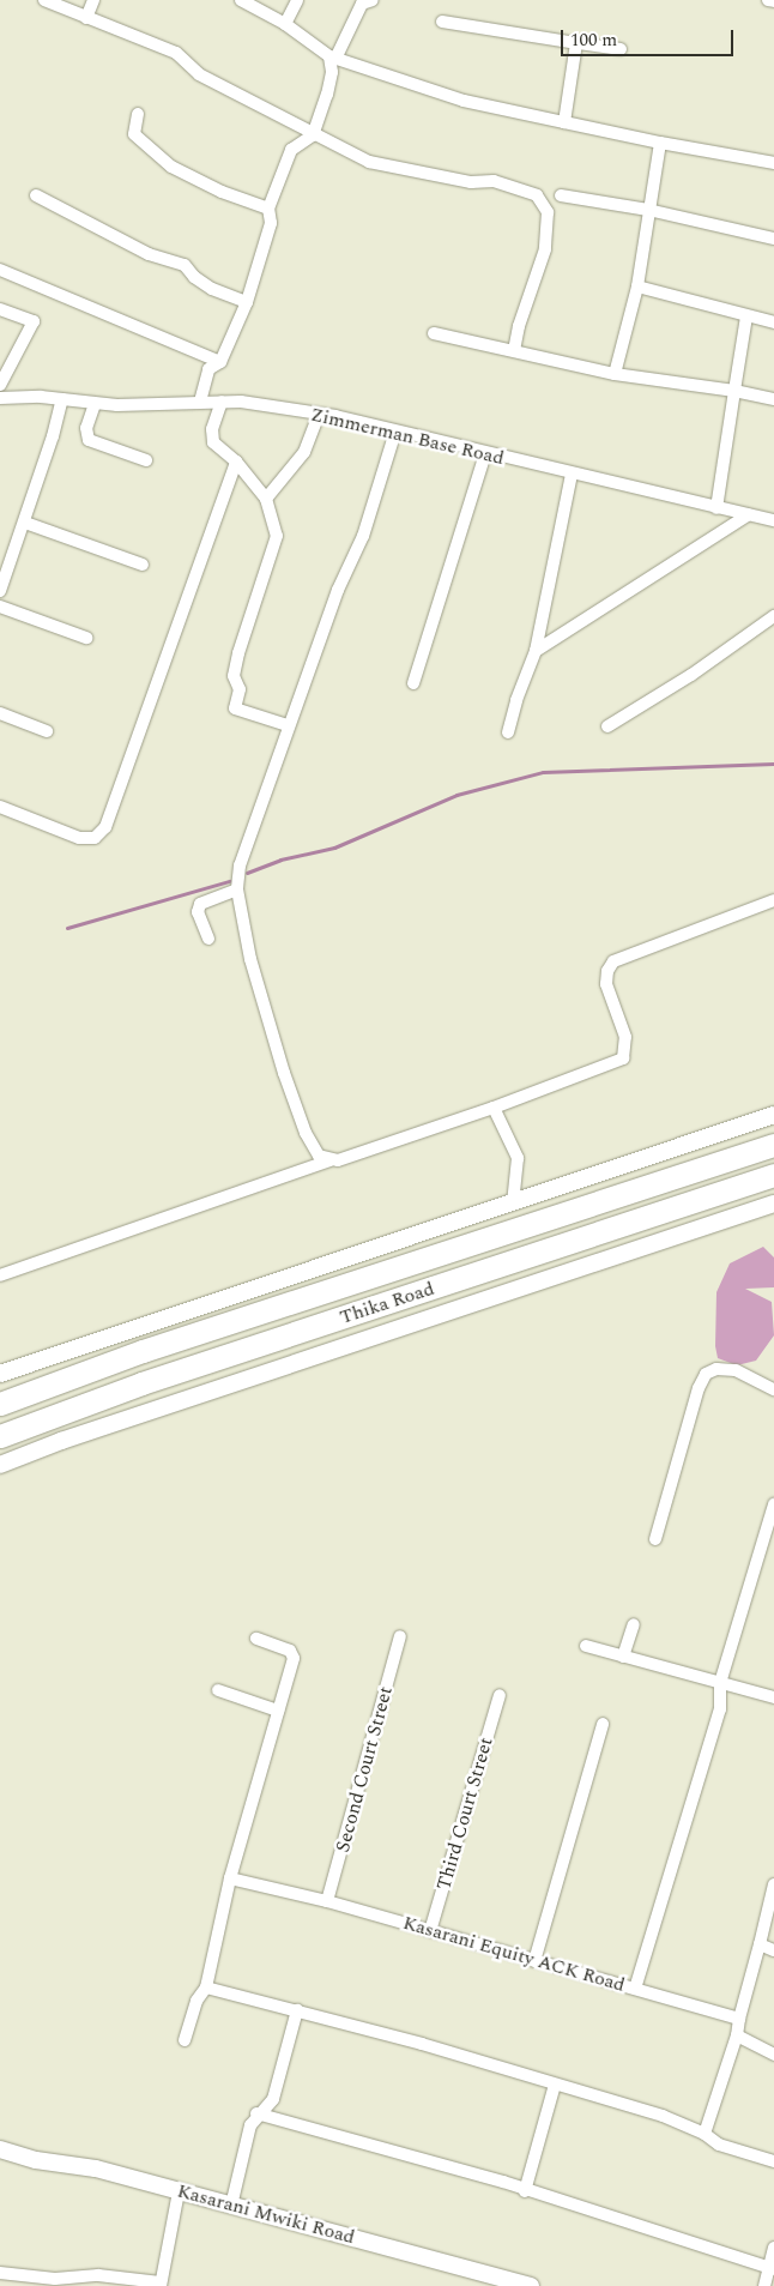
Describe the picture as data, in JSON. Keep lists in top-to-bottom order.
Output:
{
  "streets": {
    "highway": ["Thika Road"],
    "main road": ["Kasarani Mwiki Road"],
    "street": [
      "Zimmerman Base Road",
      "Second Court Street",
      "Third Court Street",
      "Kasarani Equity ACK Road"
    ]
  },
  "crossings": [
    ["Second Court Street", "Kasarani Equity ACK Road"],
    ["Third Court Street", "Kasarani Equity ACK Road"]
  ],
  "scale_bar": "100 m"
}
